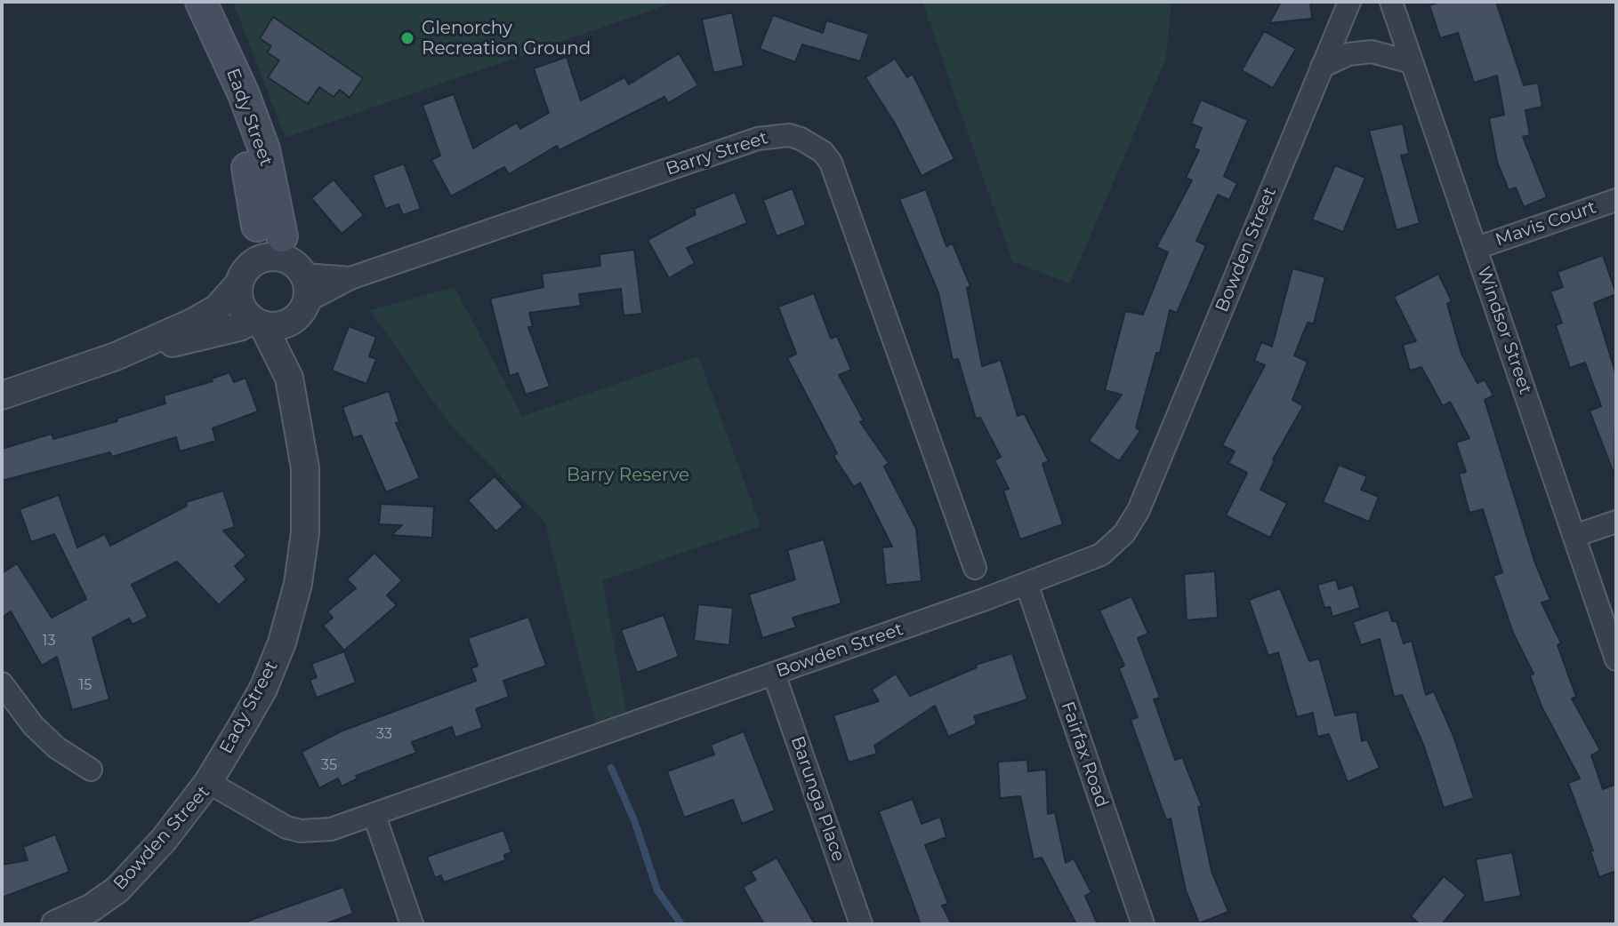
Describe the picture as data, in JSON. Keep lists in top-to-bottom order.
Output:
{
  "streets": {
    "main road": ["Eady Street"],
    "street": [
      "Barry Street",
      "Mavis Court",
      "Bowden Street",
      "Windsor Street",
      "Fairfax Road",
      "Barunga Place"
    ]
  },
  "crossings": [
    ["Eady Street", "Barry Street"],
    ["Eady Street", "Bowden Street"],
    ["Mavis Court", "Windsor Street"],
    ["Bowden Street", "Fairfax Road"],
    ["Bowden Street", "Barunga Place"]
  ],
  "parks": ["Barry Reserve"],
  "places": ["Glenorchy Recreation Ground"],
  "house_numbers": [
    "13",
    "15",
    "33",
    "35"
  ]
}
